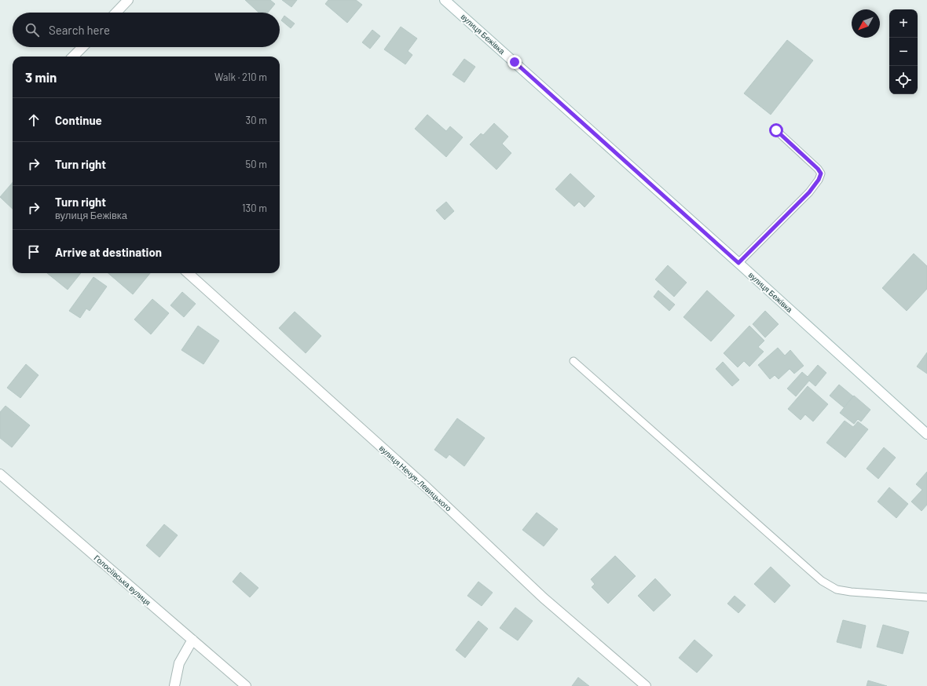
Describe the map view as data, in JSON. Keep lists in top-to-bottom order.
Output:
{
  "streets": {
    "street": ["вулиця Бежівка", "вулиця Нечуя-Левицького", "Голосіївська вулиця"]
  },
  "north": "bottom left",
  "page": {
    "map_buttons": ["+", "−"],
    "search": "Search here",
    "heading": ["3 min", "Walk · 210 m"],
    "list": [
      ["Continue", "30 m"],
      ["Turn right", "50 m"],
      ["Turn right", "вулиця Бежівка", "130 m"],
      "Arrive at destination"
    ]
  }
}
